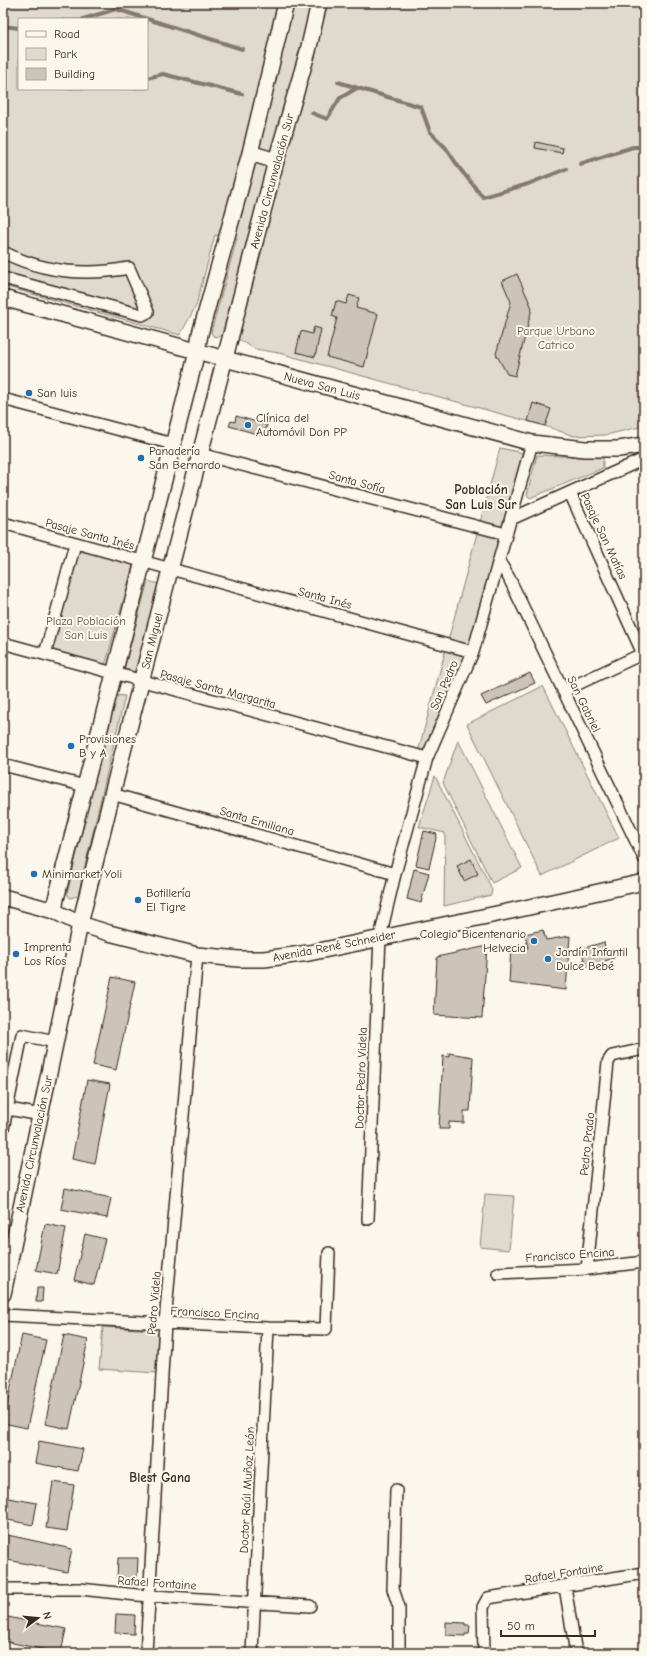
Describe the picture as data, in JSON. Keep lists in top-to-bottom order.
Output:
{
  "streets": {
    "main road": [
      "Avenida Circunvalación Sur",
      "Nueva San Luis",
      "San Miguel",
      "Avenida René Schneider"
    ],
    "street": [
      "Santa Sofía",
      "Pasaje Santa Inés",
      "Pasaje San Matías",
      "Santa Inés",
      "San Pedro",
      "Pasaje Santa Margarita",
      "San Gabriel",
      "Santa Emiliana",
      "Doctor Pedro Videla",
      "Pedro Prado",
      "Francisco Encina",
      "Pedro Videla",
      "Doctor Raúl Muñoz León",
      "Rafael Fontaine"
    ]
  },
  "crossings": [
    ["Avenida Circunvalación Sur", "Nueva San Luis"],
    ["Avenida Circunvalación Sur", "San Miguel"],
    ["Avenida Circunvalación Sur", "Avenida René Schneider"],
    ["Nueva San Luis", "San Miguel"],
    ["Nueva San Luis", "San Pedro"],
    ["Santa Sofía", "San Miguel"],
    ["Santa Sofía", "San Pedro"],
    ["Pasaje Santa Inés", "Santa Inés"],
    ["Pasaje Santa Inés", "San Miguel"],
    ["Santa Inés", "San Miguel"],
    ["Santa Inés", "San Pedro"],
    ["San Miguel", "Pasaje Santa Margarita"],
    ["San Miguel", "Santa Emiliana"],
    ["San Miguel", "Avenida René Schneider"],
    ["San Pedro", "Pasaje Santa Margarita"],
    ["San Pedro", "San Gabriel"],
    ["San Pedro", "Santa Emiliana"],
    ["San Pedro", "Avenida René Schneider"],
    ["San Pedro", "Doctor Pedro Videla"],
    ["Avenida René Schneider", "Doctor Pedro Videla"],
    ["Avenida René Schneider", "Pedro Videla"],
    ["Pedro Prado", "Francisco Encina"],
    ["Francisco Encina", "Pedro Videla"],
    ["Francisco Encina", "Doctor Raúl Muñoz León"],
    ["Pedro Videla", "Rafael Fontaine"],
    ["Doctor Raúl Muñoz León", "Rafael Fontaine"]
  ],
  "districts": ["Población San Luis Sur", "Blest Gana"],
  "parks": ["Parque Urbano Catrico", "Plaza Población San Luis"],
  "places": [
    "San luis",
    "Clínica del Automóvil Don PP",
    "Panadería San Bernardo",
    "Provisiones B y A",
    "Minimarket Yoli",
    "Botillería El Tigre",
    "Colegio Bicentenario Helvecia",
    "Imprenta Los Ríos",
    "Jardín Infantil Dulce Bebé"
  ],
  "legend": ["Road", "Park", "Building"],
  "scale_bar": "50 m",
  "north": "right"
}
